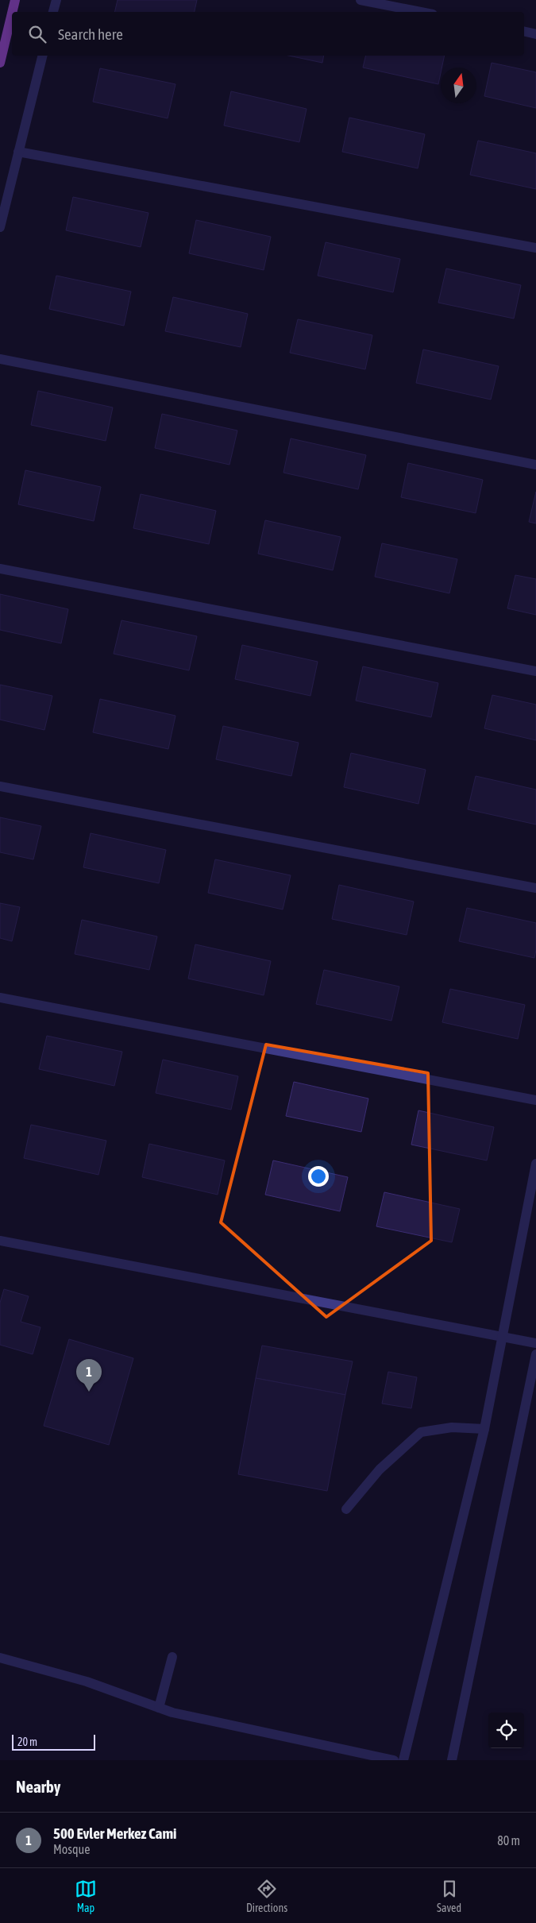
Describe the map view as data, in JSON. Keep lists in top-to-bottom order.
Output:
{
  "scale_bar": "20 m",
  "north": "top",
  "page": {
    "search": "Search here",
    "pins": "1",
    "scale": "20 m",
    "heading": "Nearby",
    "list": [
      {
        "mark": "1",
        "name": "500 Evler Merkez Cami",
        "note": "Mosque",
        "value": "80 m"
      }
    ],
    "nav": ["Map", "Directions", "Saved"]
  }
}
